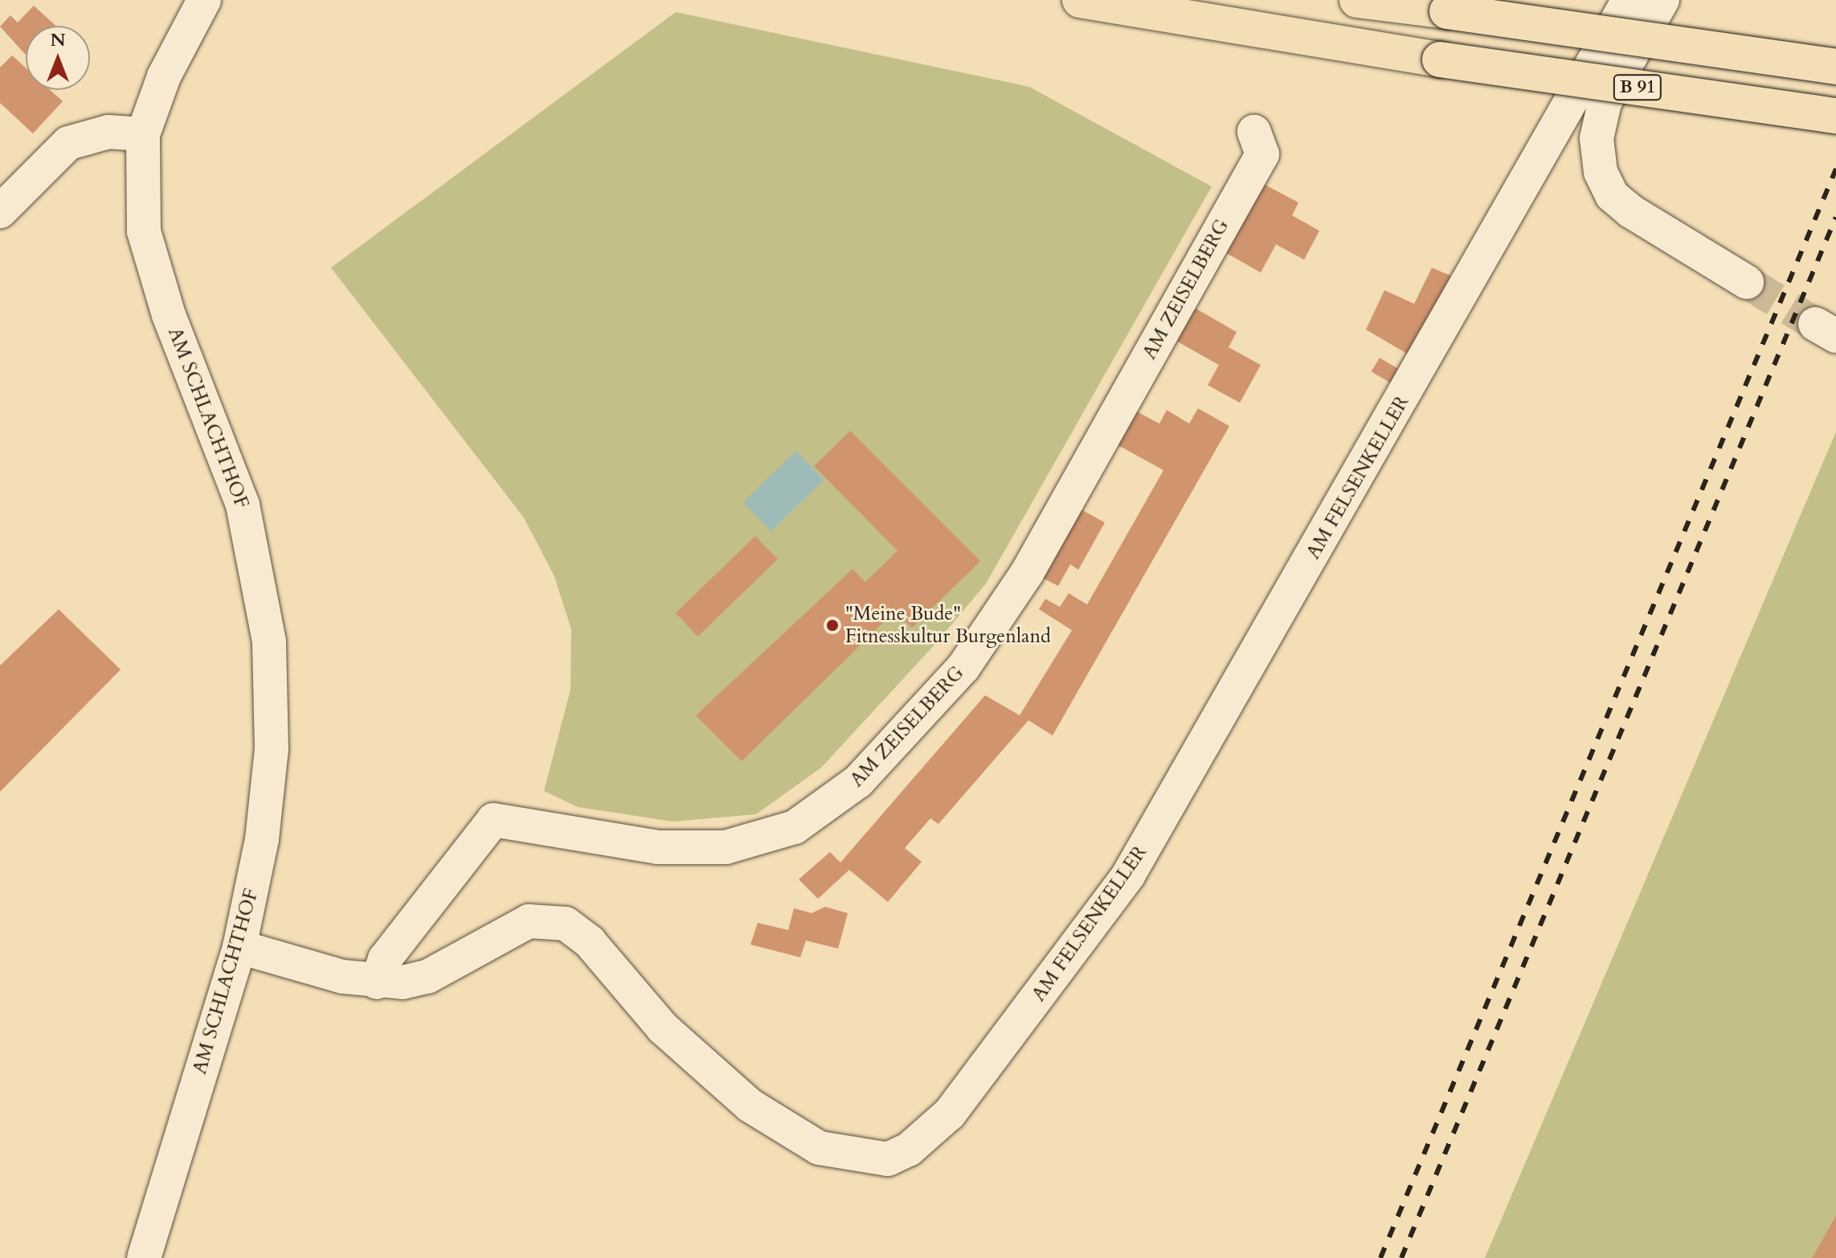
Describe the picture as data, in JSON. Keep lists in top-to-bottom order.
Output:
{
  "streets": {
    "highway": ["B 91"],
    "street": ["AM ZEISELBERG", "AM SCHLACHTHOF", "AM FELSENKELLER"]
  },
  "crossings": [
    ["AM ZEISELBERG", "AM FELSENKELLER"],
    ["AM SCHLACHTHOF", "AM FELSENKELLER"]
  ],
  "places": ["\"Meine Bude\" Fitnesskultur Burgenland"],
  "north": "top"
}
